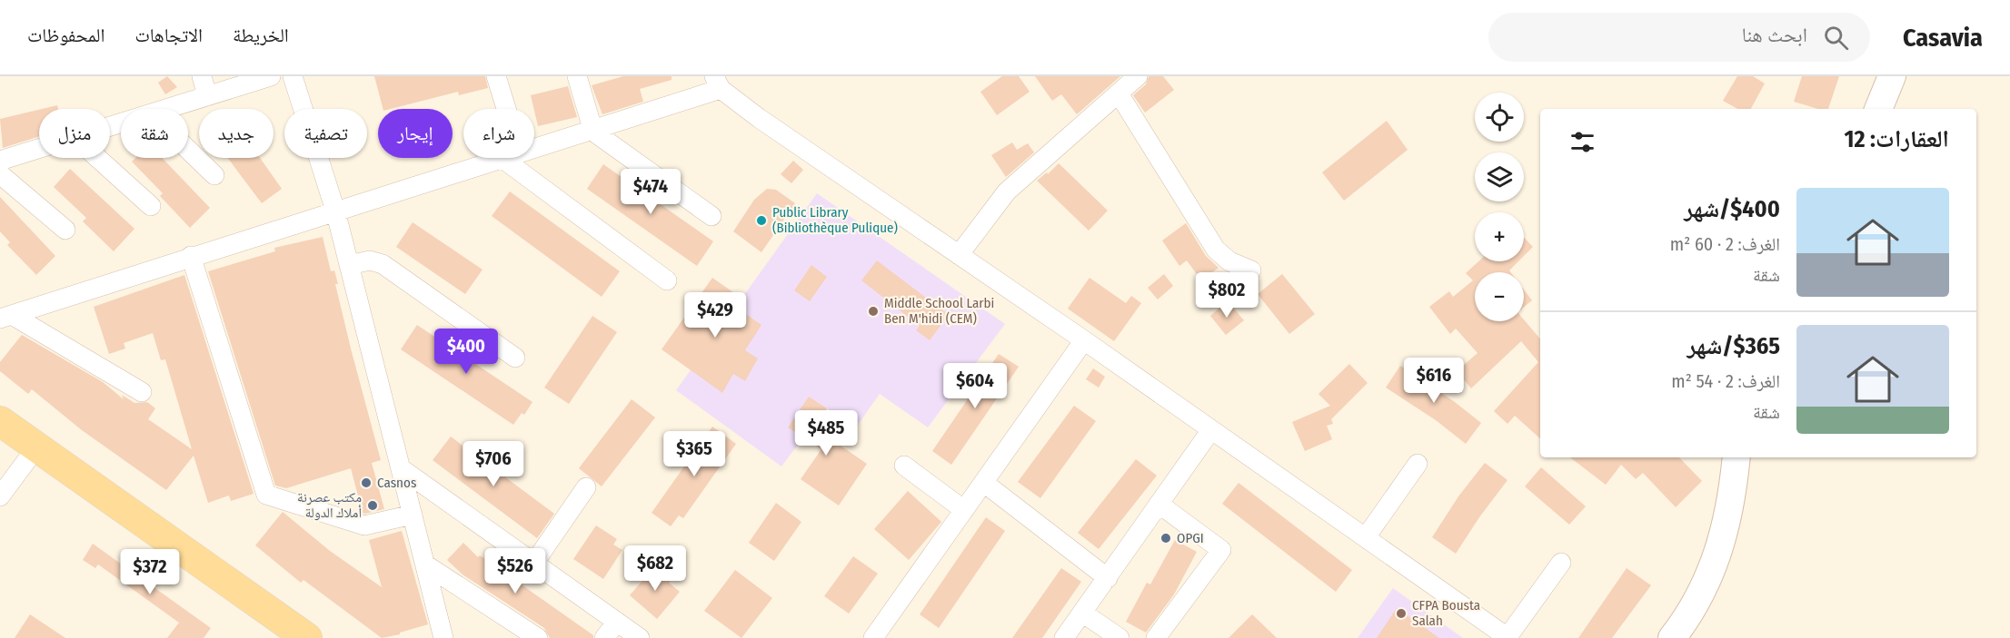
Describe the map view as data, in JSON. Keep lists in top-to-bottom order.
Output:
{
  "places": [
    "Public Library (Bibliothèque Pulique)",
    "Middle School Larbi Ben M'hidi (CEM)",
    "Casnos",
    "مكتب عصرنة أملاك الدولة",
    "OPGI",
    "CFPA Bousta Salah"
  ],
  "page": {
    "header": "Casavia",
    "search": "ابحث هنا",
    "nav": ["الخريطة", "الاتجاهات", "المحفوظات"],
    "map_buttons": ["+", "−"],
    "chip": [
      "شراء",
      "إيجار",
      "تصفية",
      "جديد",
      "شقة",
      "منزل"
    ],
    "heading": "العقارات: 12",
    "price": [
      "$474",
      "$802",
      "$429",
      "$400",
      "$616",
      "$604",
      "$485",
      "$365",
      "$706",
      "$682",
      "$526",
      "$372"
    ],
    "list": [
      {
        "name": "$400/شهر",
        "note": "الغرف: 2 · 60 m² · شقة"
      },
      {
        "name": "$365/شهر",
        "note": "الغرف: 2 · 54 m² · شقة"
      }
    ]
  }
}
